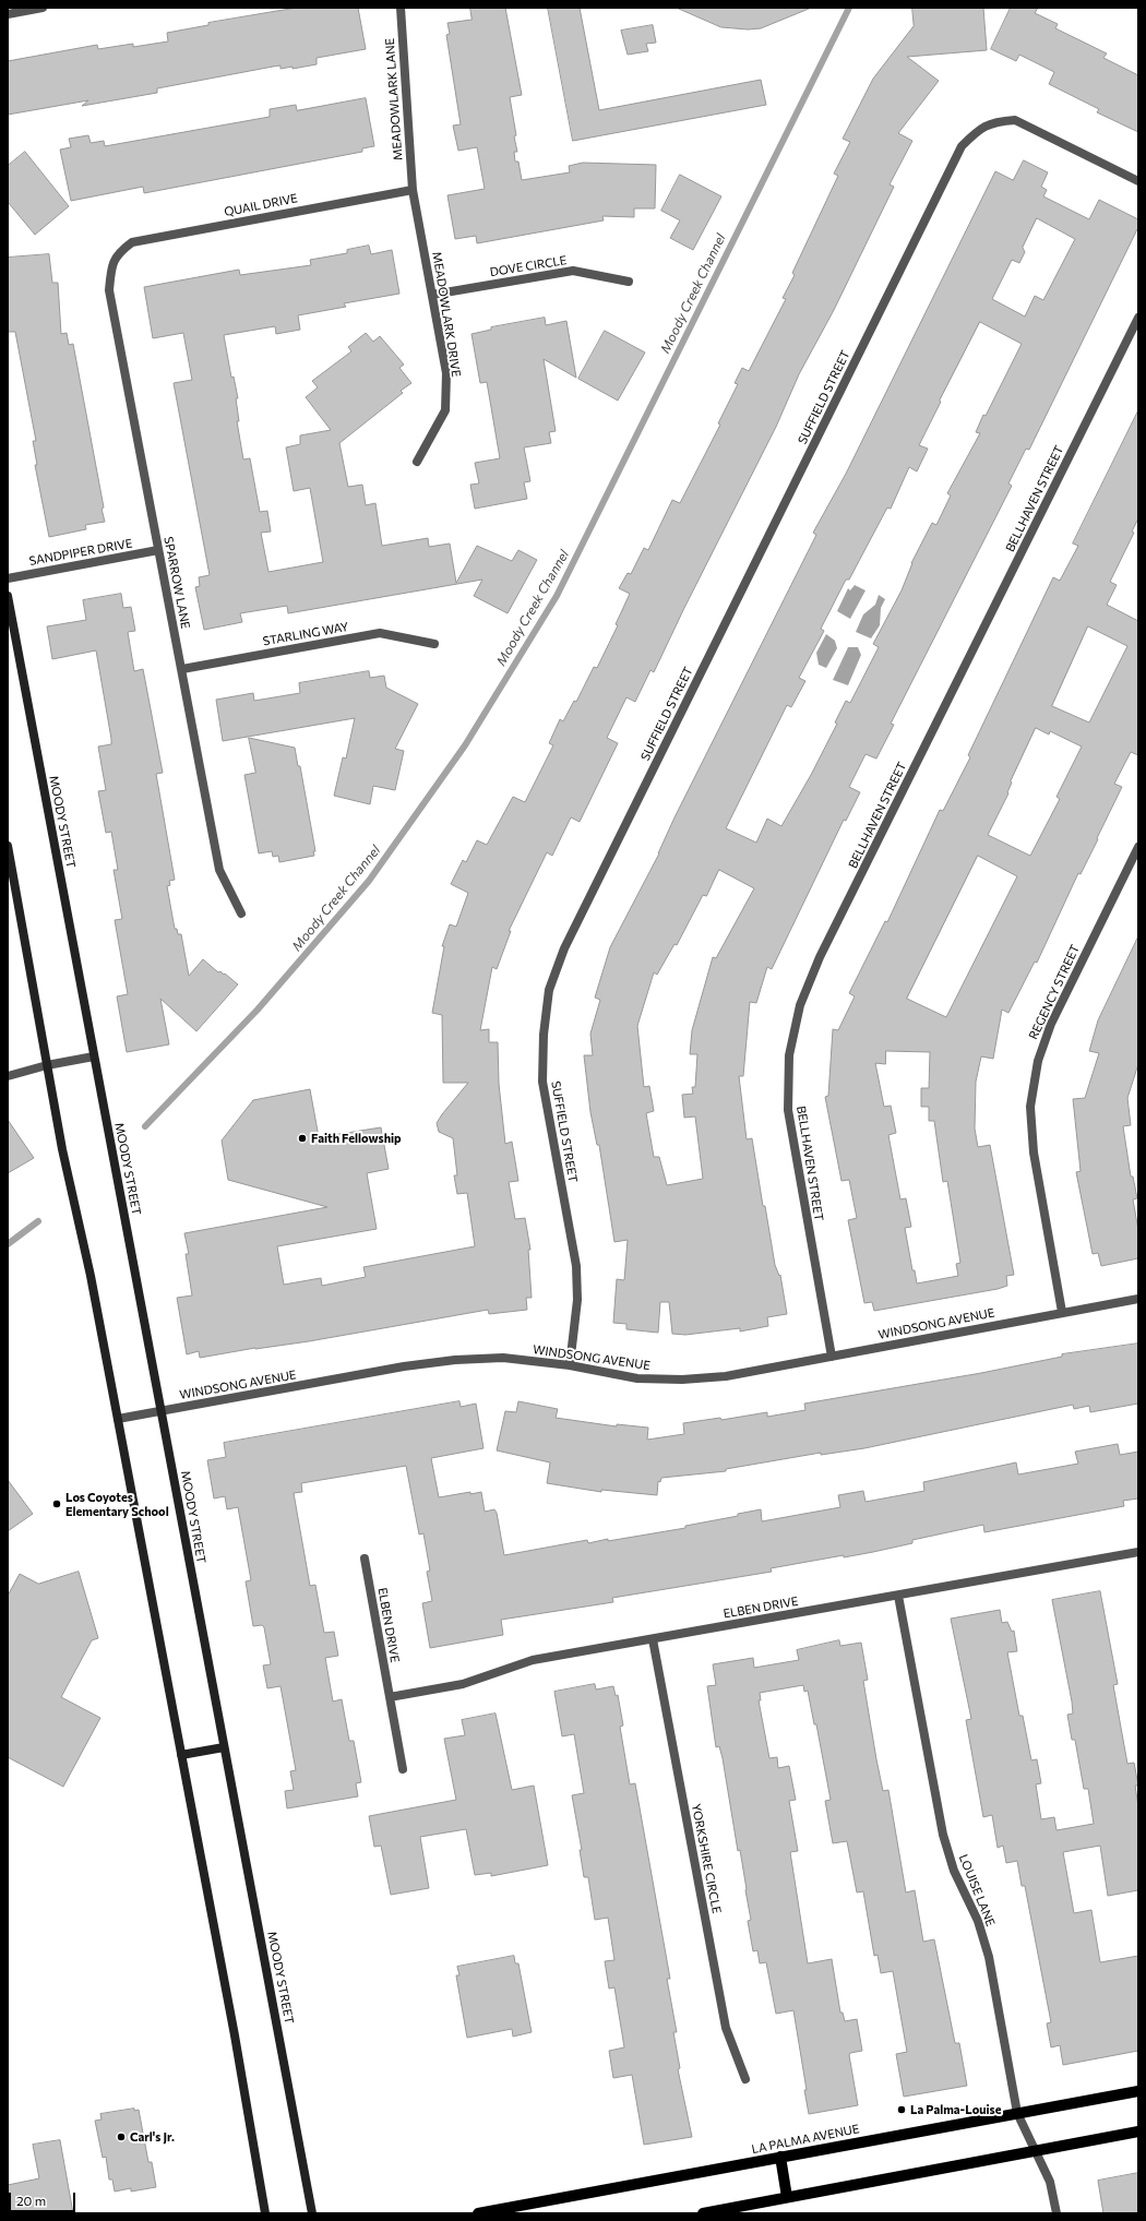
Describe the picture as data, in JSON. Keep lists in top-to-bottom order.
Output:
{
  "streets": {
    "main road": ["MOODY STREET", "LA PALMA AVENUE"],
    "street": [
      "MEADOWLARK LANE",
      "QUAIL DRIVE",
      "DOVE CIRCLE",
      "MEADOWLARK DRIVE",
      "SUFFIELD STREET",
      "BELLHAVEN STREET",
      "SANDPIPER DRIVE",
      "SPARROW LANE",
      "STARLING WAY",
      "REGENCY STREET",
      "WINDSONG AVENUE",
      "ELBEN DRIVE",
      "YORKSHIRE CIRCLE",
      "LOUISE LANE"
    ]
  },
  "crossings": [
    ["MEADOWLARK LANE", "QUAIL DRIVE"],
    ["MEADOWLARK LANE", "MEADOWLARK DRIVE"],
    ["QUAIL DRIVE", "MEADOWLARK DRIVE"],
    ["QUAIL DRIVE", "SPARROW LANE"],
    ["DOVE CIRCLE", "MEADOWLARK DRIVE"],
    ["SUFFIELD STREET", "WINDSONG AVENUE"],
    ["BELLHAVEN STREET", "WINDSONG AVENUE"],
    ["SANDPIPER DRIVE", "SPARROW LANE"],
    ["SPARROW LANE", "STARLING WAY"],
    ["MOODY STREET", "WINDSONG AVENUE"],
    ["REGENCY STREET", "WINDSONG AVENUE"],
    ["ELBEN DRIVE", "YORKSHIRE CIRCLE"],
    ["ELBEN DRIVE", "LOUISE LANE"],
    ["LOUISE LANE", "LA PALMA AVENUE"]
  ],
  "water": ["Moody Creek Channel"],
  "places": [
    "Faith Fellowship",
    "Los Coyotes Elementary School",
    "La Palma-Louise",
    "Carl's Jr."
  ],
  "scale_bar": "20 m"
}
